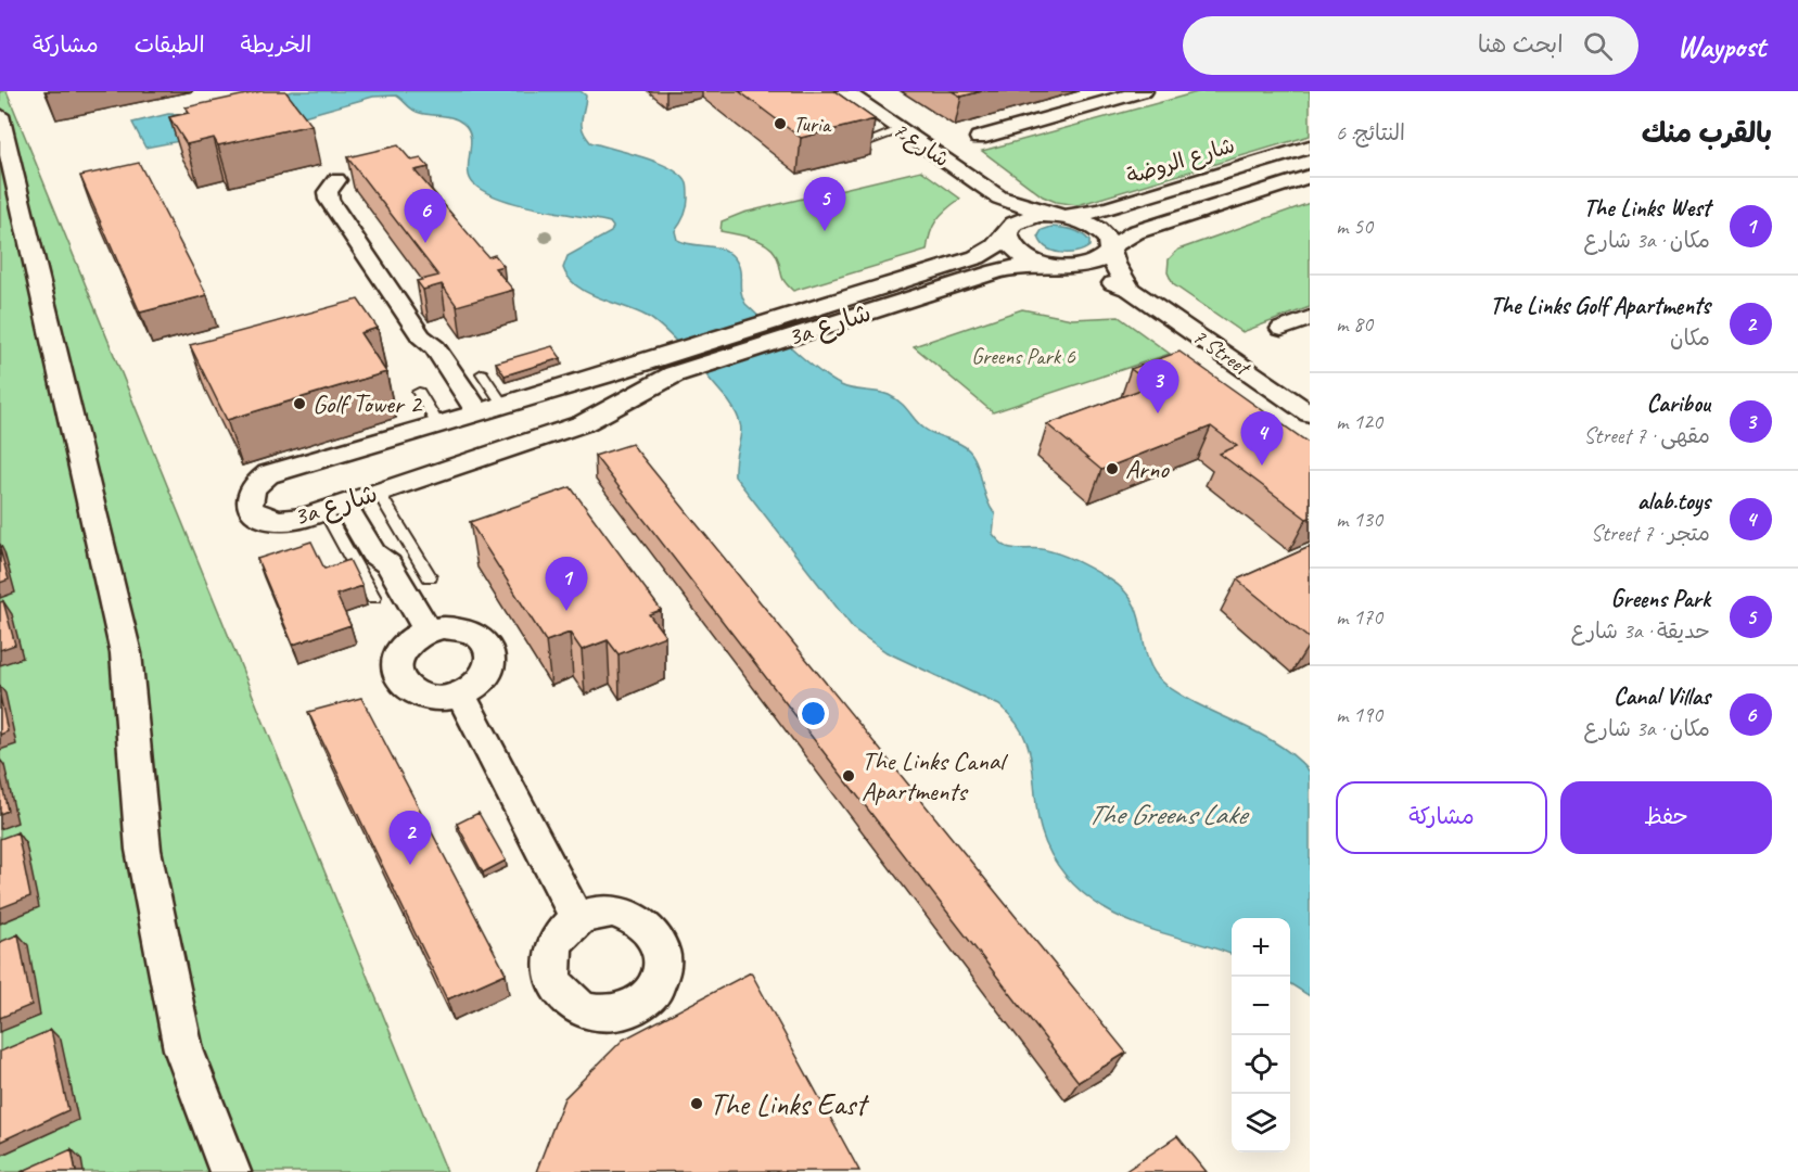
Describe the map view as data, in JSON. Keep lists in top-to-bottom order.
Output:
{
  "streets": {
    "street": [
      "شارع 7",
      "شارع الروضة",
      "3a شارع",
      "7 Street"
    ]
  },
  "crossings": [
    ["شارع 7", "شارع الروضة"],
    ["شارع الروضة", "3a شارع"]
  ],
  "water": ["The Greens Lake"],
  "parks": ["Greens Park 6"],
  "places": [
    "Turia",
    "Golf Tower 2",
    "Arno",
    "The Links Canal Apartments",
    "The Links East"
  ],
  "page": {
    "header": "Waypost",
    "search": "ابحث هنا",
    "nav": ["الخريطة", "الطبقات", "مشاركة"],
    "heading": ["بالقرب منك", "النتائج: 6"],
    "list": [
      {
        "mark": "1",
        "name": "The Links West",
        "note": "مكان · 3a شارع",
        "value": "50 m"
      },
      {
        "mark": "2",
        "name": "The Links Golf Apartments",
        "note": "مكان",
        "value": "80 m"
      },
      {
        "mark": "3",
        "name": "Caribou",
        "note": "مقهى · 7 Street",
        "value": "120 m"
      },
      {
        "mark": "4",
        "name": "alab.toys",
        "note": "متجر · 7 Street",
        "value": "130 m"
      },
      {
        "mark": "5",
        "name": "Greens Park",
        "note": "حديقة · 3a شارع",
        "value": "170 m"
      },
      {
        "mark": "6",
        "name": "Canal Villas",
        "note": "مكان · 3a شارع",
        "value": "190 m"
      }
    ],
    "pins": [
      "5",
      "6",
      "3",
      "4",
      "1",
      "2"
    ],
    "buttons": ["حفظ", "مشاركة"],
    "map_buttons": ["+", "−"]
  }
}
